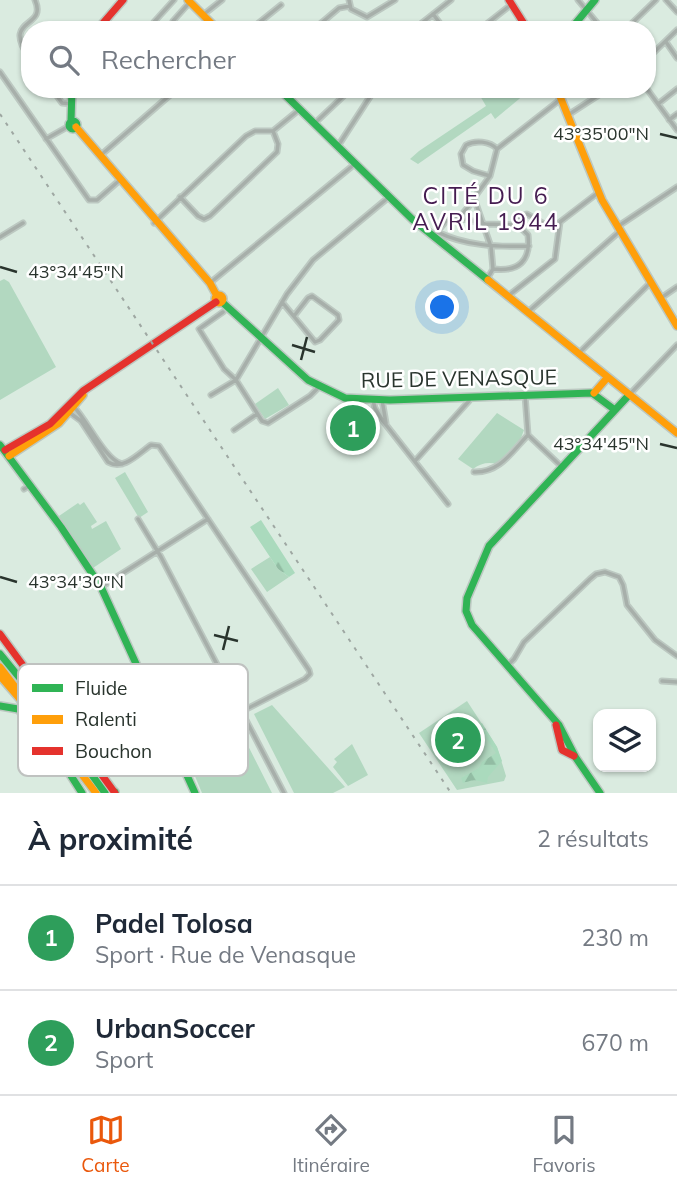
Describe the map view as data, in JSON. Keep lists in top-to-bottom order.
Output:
{
  "streets": {
    "main road": ["RUE DE VENASQUE"]
  },
  "districts": ["CITÉ DU 6 AVRIL 1944"],
  "legend": ["Fluide", "Ralenti", "Bouchon"],
  "page": {
    "search": "Rechercher",
    "pins": ["1", "2"],
    "heading": ["À proximité", "2 résultats"],
    "list": [
      {
        "mark": "1",
        "name": "Padel Tolosa",
        "note": "Sport · Rue de Venasque",
        "value": "230 m"
      },
      {
        "mark": "2",
        "name": "UrbanSoccer",
        "note": "Sport",
        "value": "670 m"
      }
    ],
    "nav": ["Carte", "Itinéraire", "Favoris"]
  },
  "coordinates": ["43°35'00\"N", "43°34'45\"N", "43°34'30\"N"]
}
